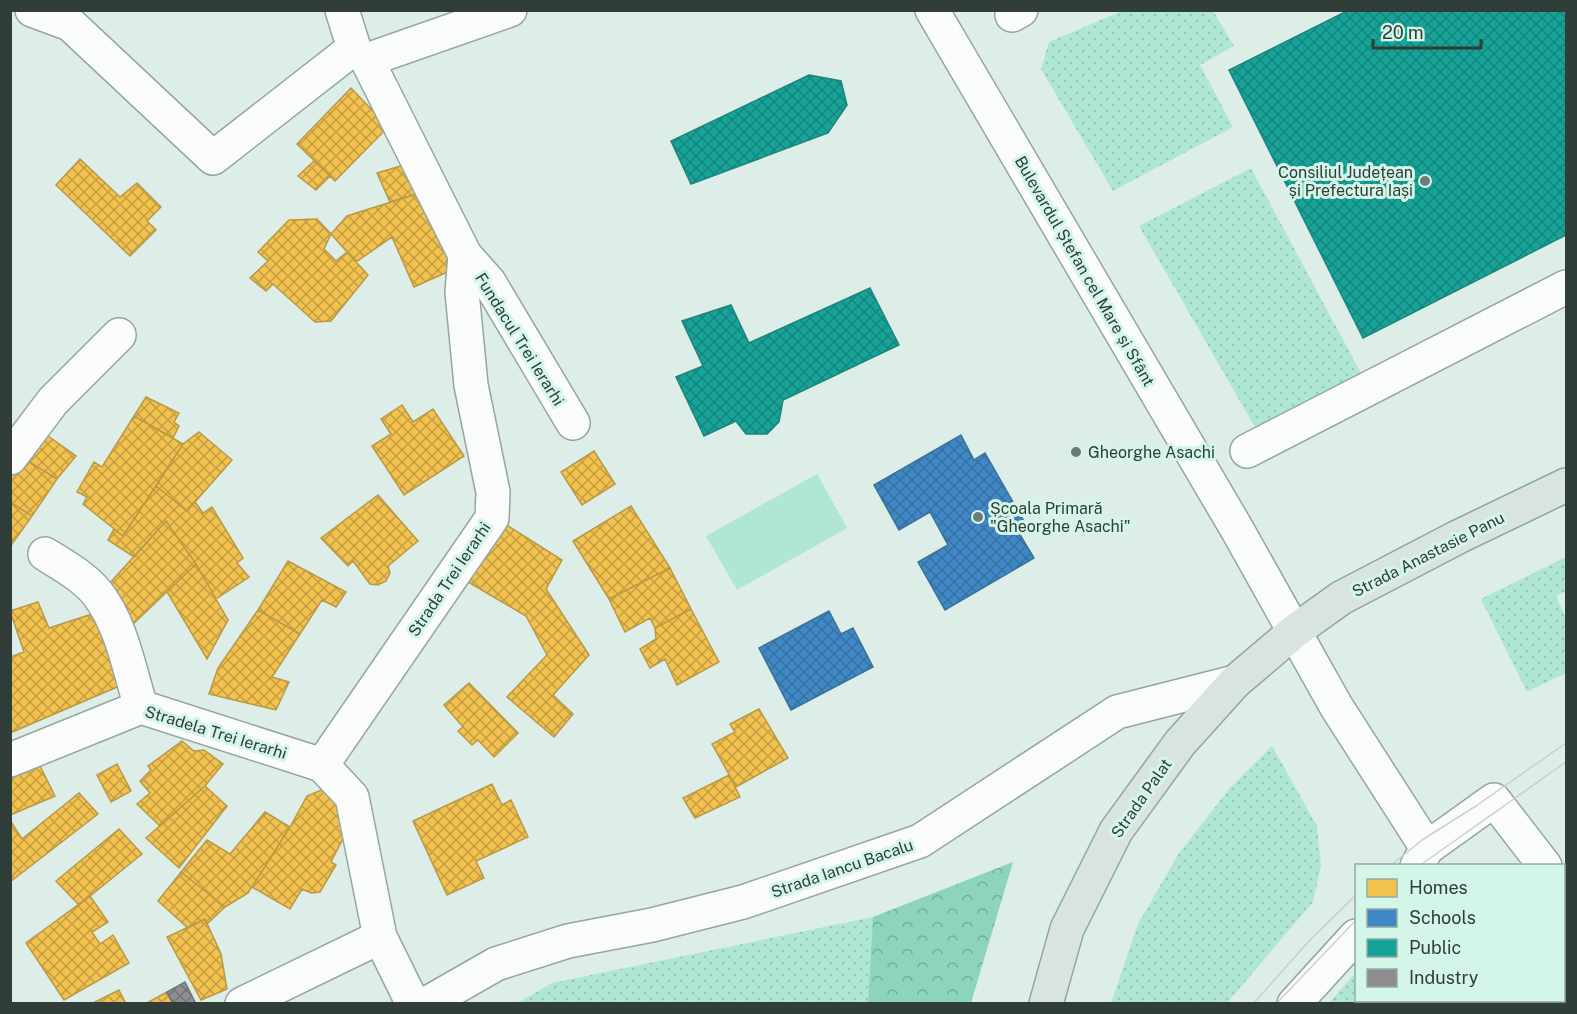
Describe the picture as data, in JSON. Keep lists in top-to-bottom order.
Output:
{
  "streets": {
    "main road": ["Strada Anastasie Panu", "Strada Palat"],
    "street": [
      "Bulevardul Ștefan cel Mare și Sfânt",
      "Fundacul Trei Ierarhi",
      "Strada Trei Ierarhi",
      "Stradela Trei Ierarhi",
      "Strada Iancu Bacalu"
    ]
  },
  "crossings": [
    ["Bulevardul Ștefan cel Mare și Sfânt", "Strada Anastasie Panu"],
    ["Bulevardul Ștefan cel Mare și Sfânt", "Strada Palat"],
    ["Fundacul Trei Ierarhi", "Strada Trei Ierarhi"],
    ["Strada Anastasie Panu", "Strada Palat"],
    ["Strada Trei Ierarhi", "Stradela Trei Ierarhi"],
    ["Strada Palat", "Strada Iancu Bacalu"]
  ],
  "places": ["Consiliul Județean și Prefectura Iași", "Gheorghe Asachi", "Școala Primară \"Gheorghe Asachi\""],
  "legend": [
    "Homes",
    "Schools",
    "Public",
    "Industry"
  ],
  "scale_bar": "20 m"
}
